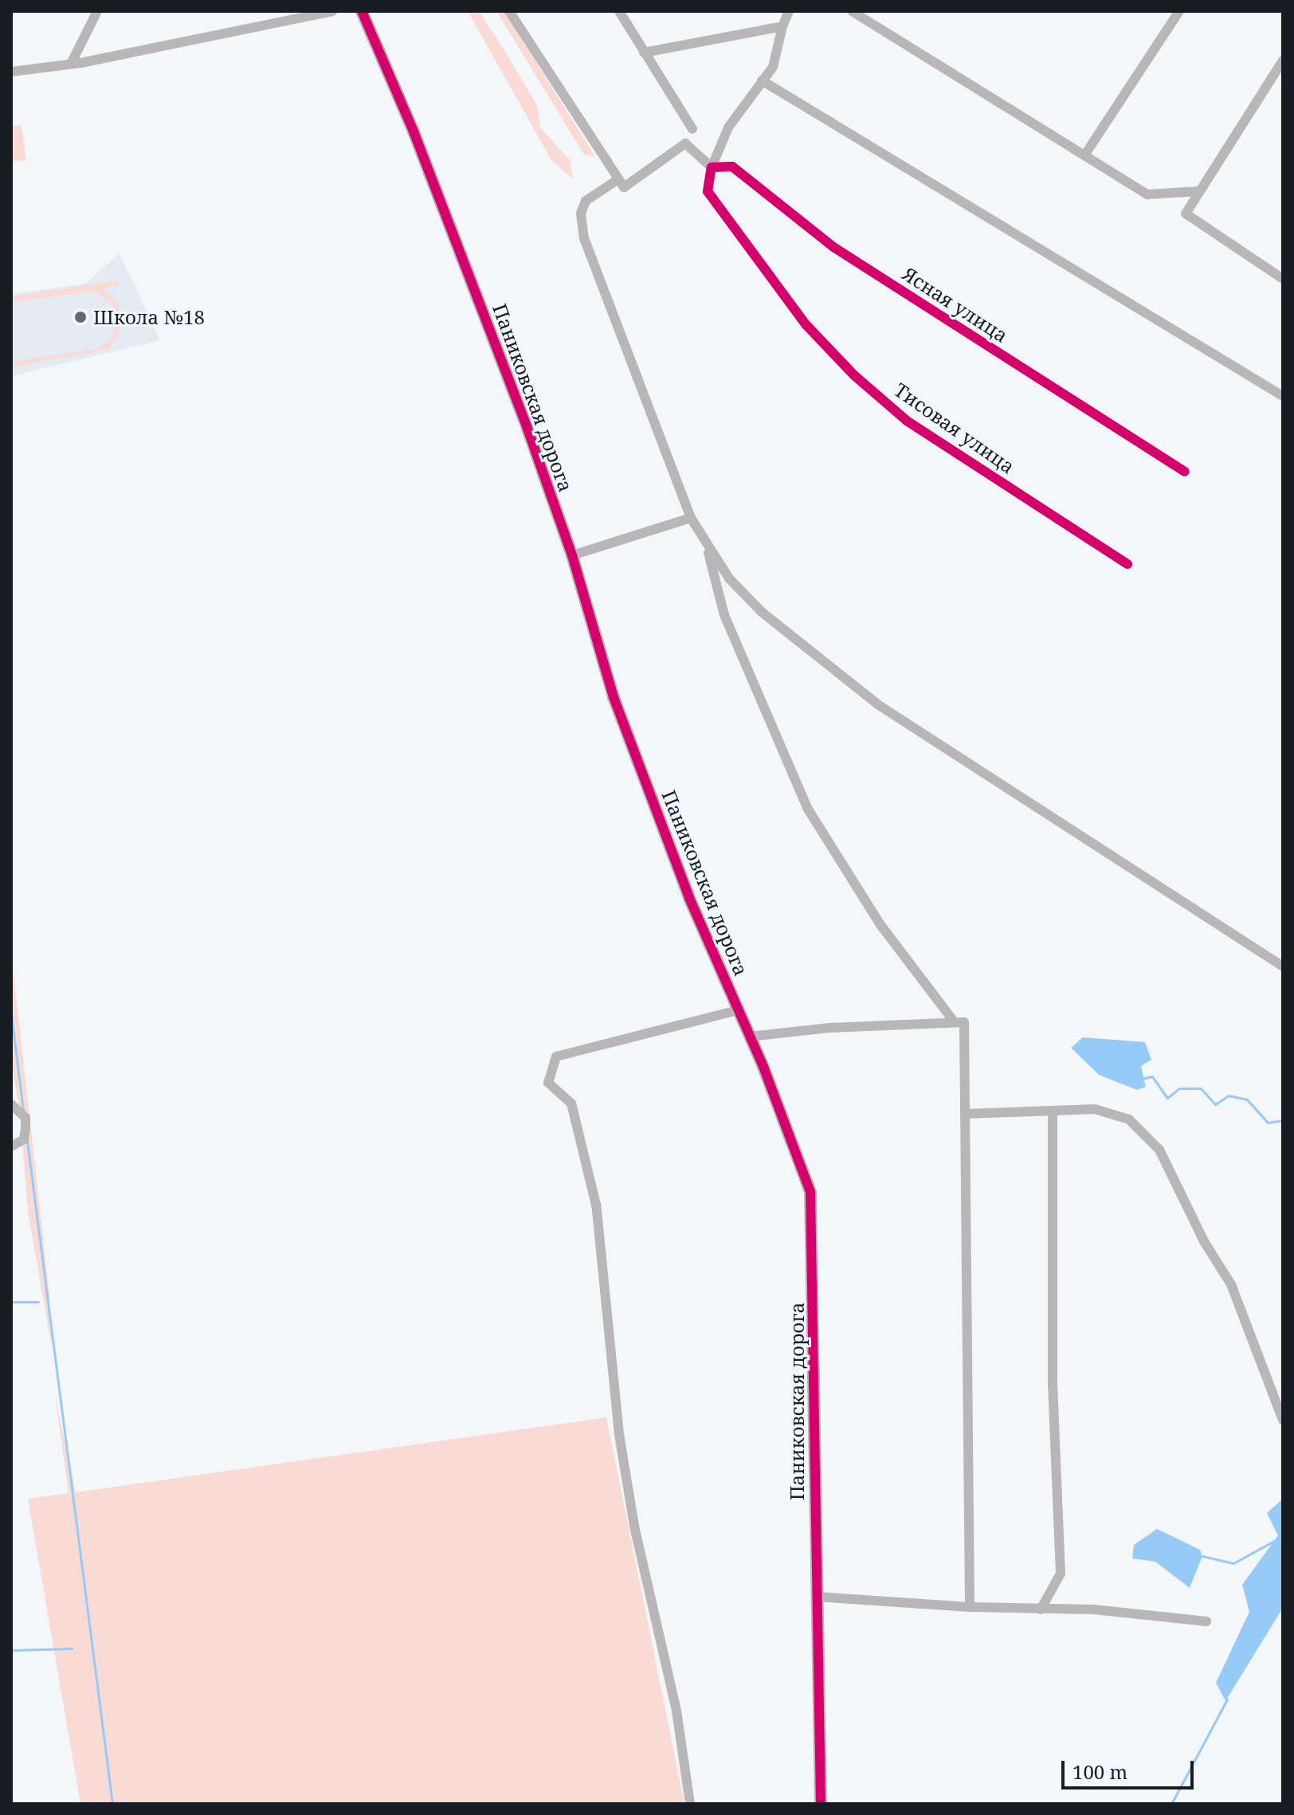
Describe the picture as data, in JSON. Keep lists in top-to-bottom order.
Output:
{
  "streets": {
    "street": ["Ясная улица", "Паниковская дорога", "Тисовая улица"]
  },
  "crossings": [
    ["Ясная улица", "Тисовая улица"]
  ],
  "places": ["Школа №18"],
  "scale_bar": "100 m"
}
